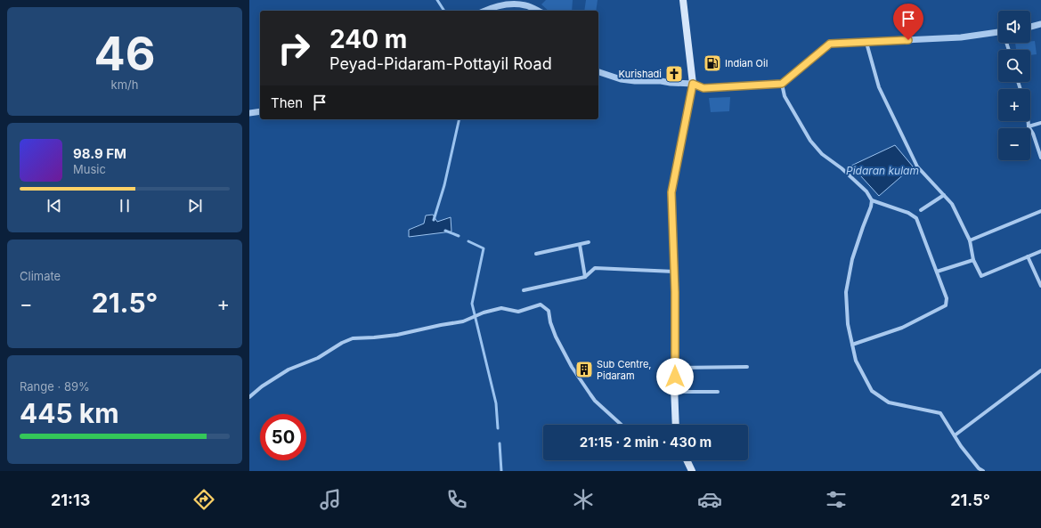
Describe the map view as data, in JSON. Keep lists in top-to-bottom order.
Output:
{
  "water": ["Pidaran kulam"],
  "places": {
    "fuel station": ["Indian Oil"],
    "church": ["Kurishadi"],
    "building": ["Sub Centre, Pidaram"]
  },
  "page": {
    "tile": [
      ["46", "km/h"],
      "Climate",
      ["Range · 89%", "445 km"]
    ],
    "map_buttons": ["+", "−"],
    "turn": ["240 m", "Peyad-Pidaram-Pottayil Road"],
    "then": "Then",
    "song": ["98.9 FM", "Music"],
    "heat": ["−", "21.5°", "+"],
    "limit": "50",
    "trip": "21:15 · 2 min · 430 m",
    "tabs": ["21:13", "21.5°"]
  }
}
